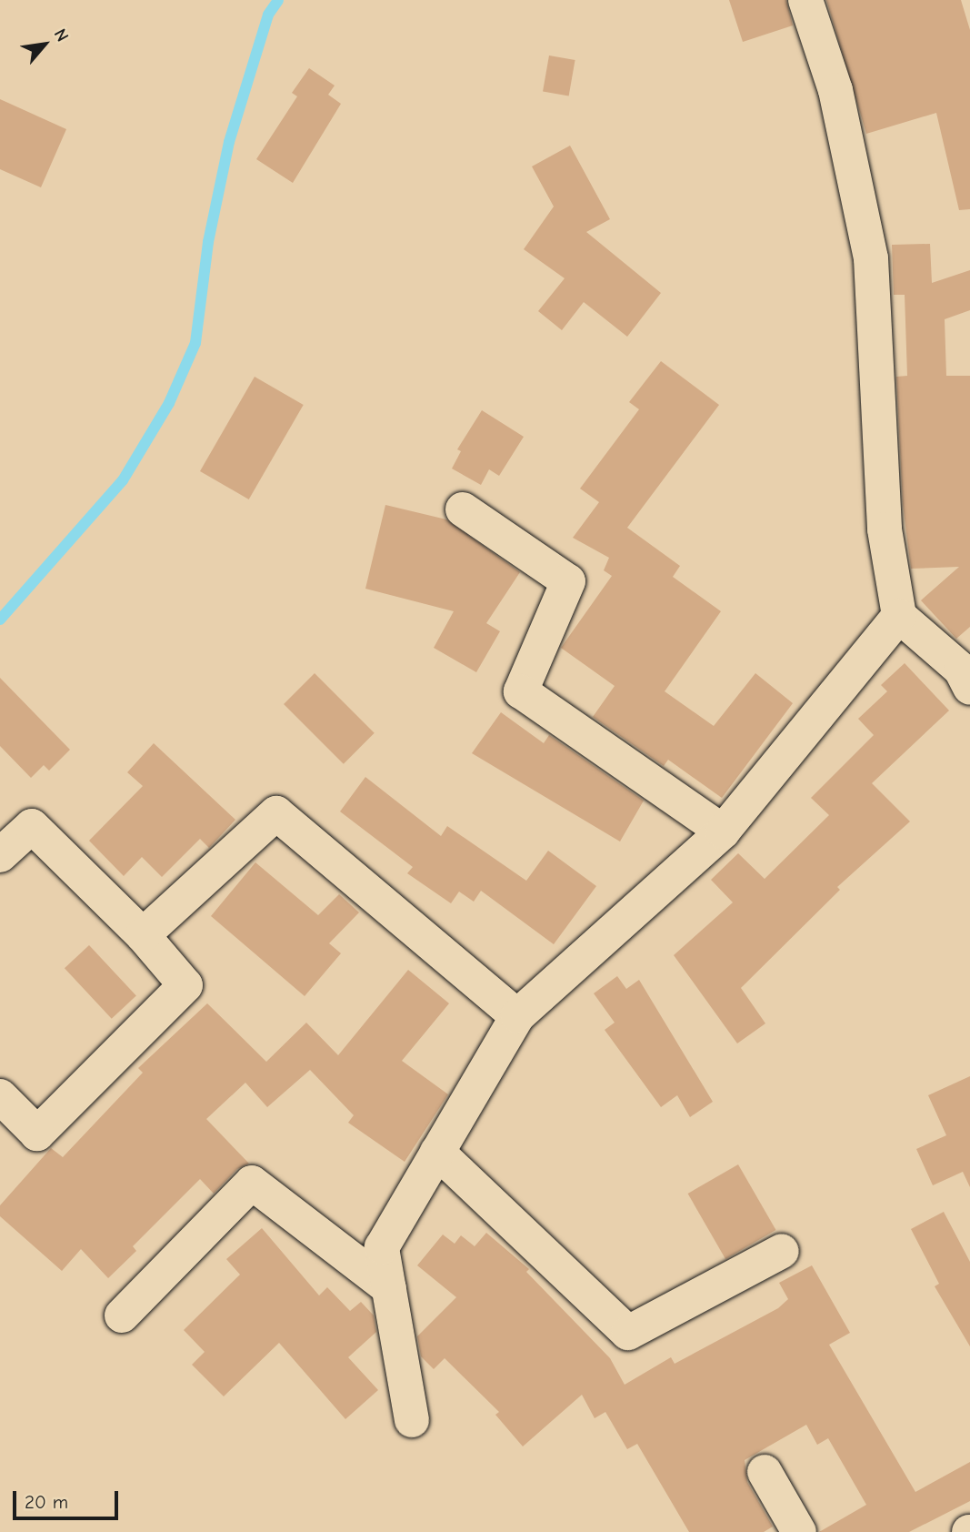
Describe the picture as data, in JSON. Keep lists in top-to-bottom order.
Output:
{
  "scale_bar": "20 m",
  "north": "top right"
}
